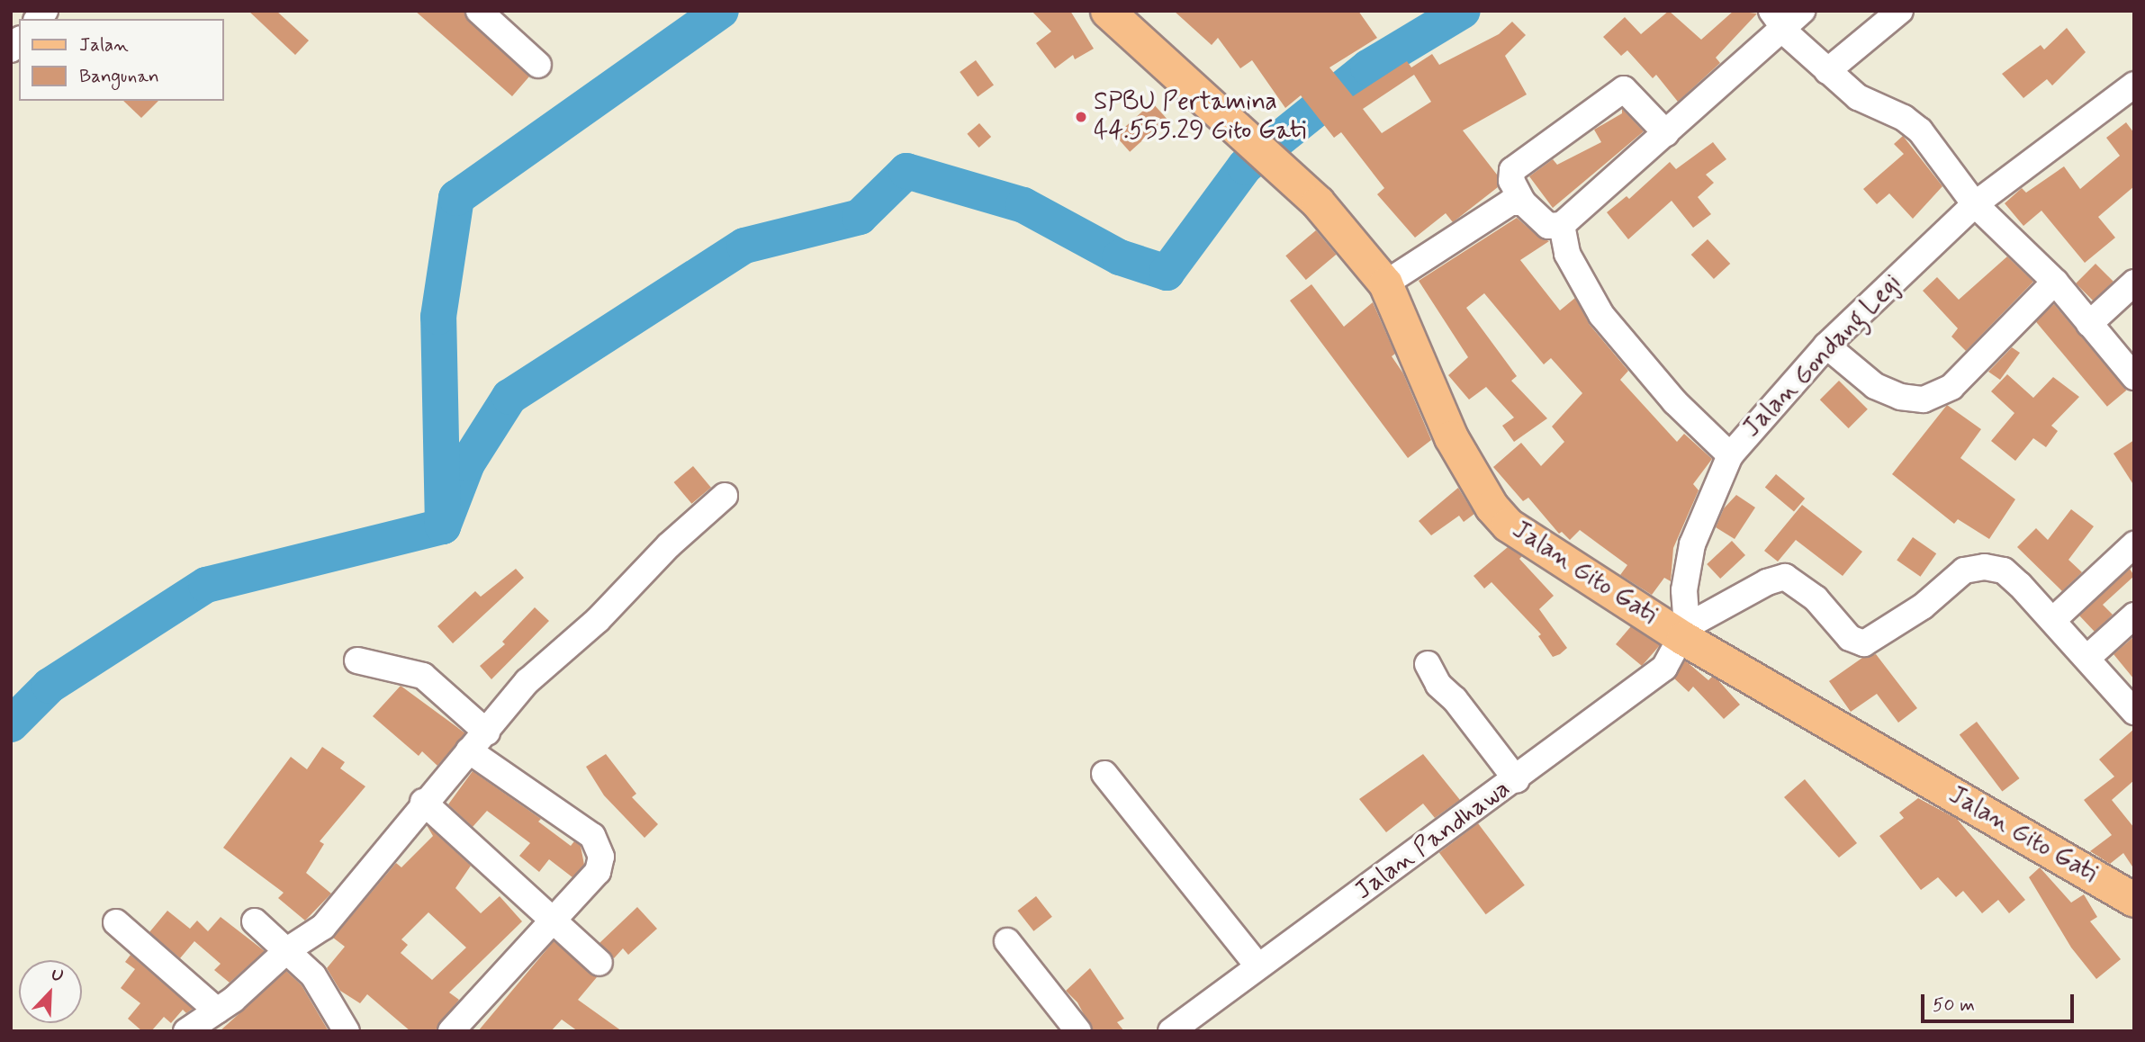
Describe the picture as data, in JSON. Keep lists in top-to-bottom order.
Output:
{
  "streets": {
    "main road": ["Jalan Gito Gati"],
    "street": ["Jalan Gondang Legi", "Jalan Pandhawa"]
  },
  "crossings": [
    ["Jalan Gondang Legi", "Jalan Gito Gati"],
    ["Jalan Gondang Legi", "Jalan Pandhawa"],
    ["Jalan Gito Gati", "Jalan Pandhawa"]
  ],
  "places": ["SPBU Pertamina 44.555.29 Gito Gati"],
  "legend": ["Jalan", "Bangunan"],
  "scale_bar": "50 m",
  "north": "top right"
}
